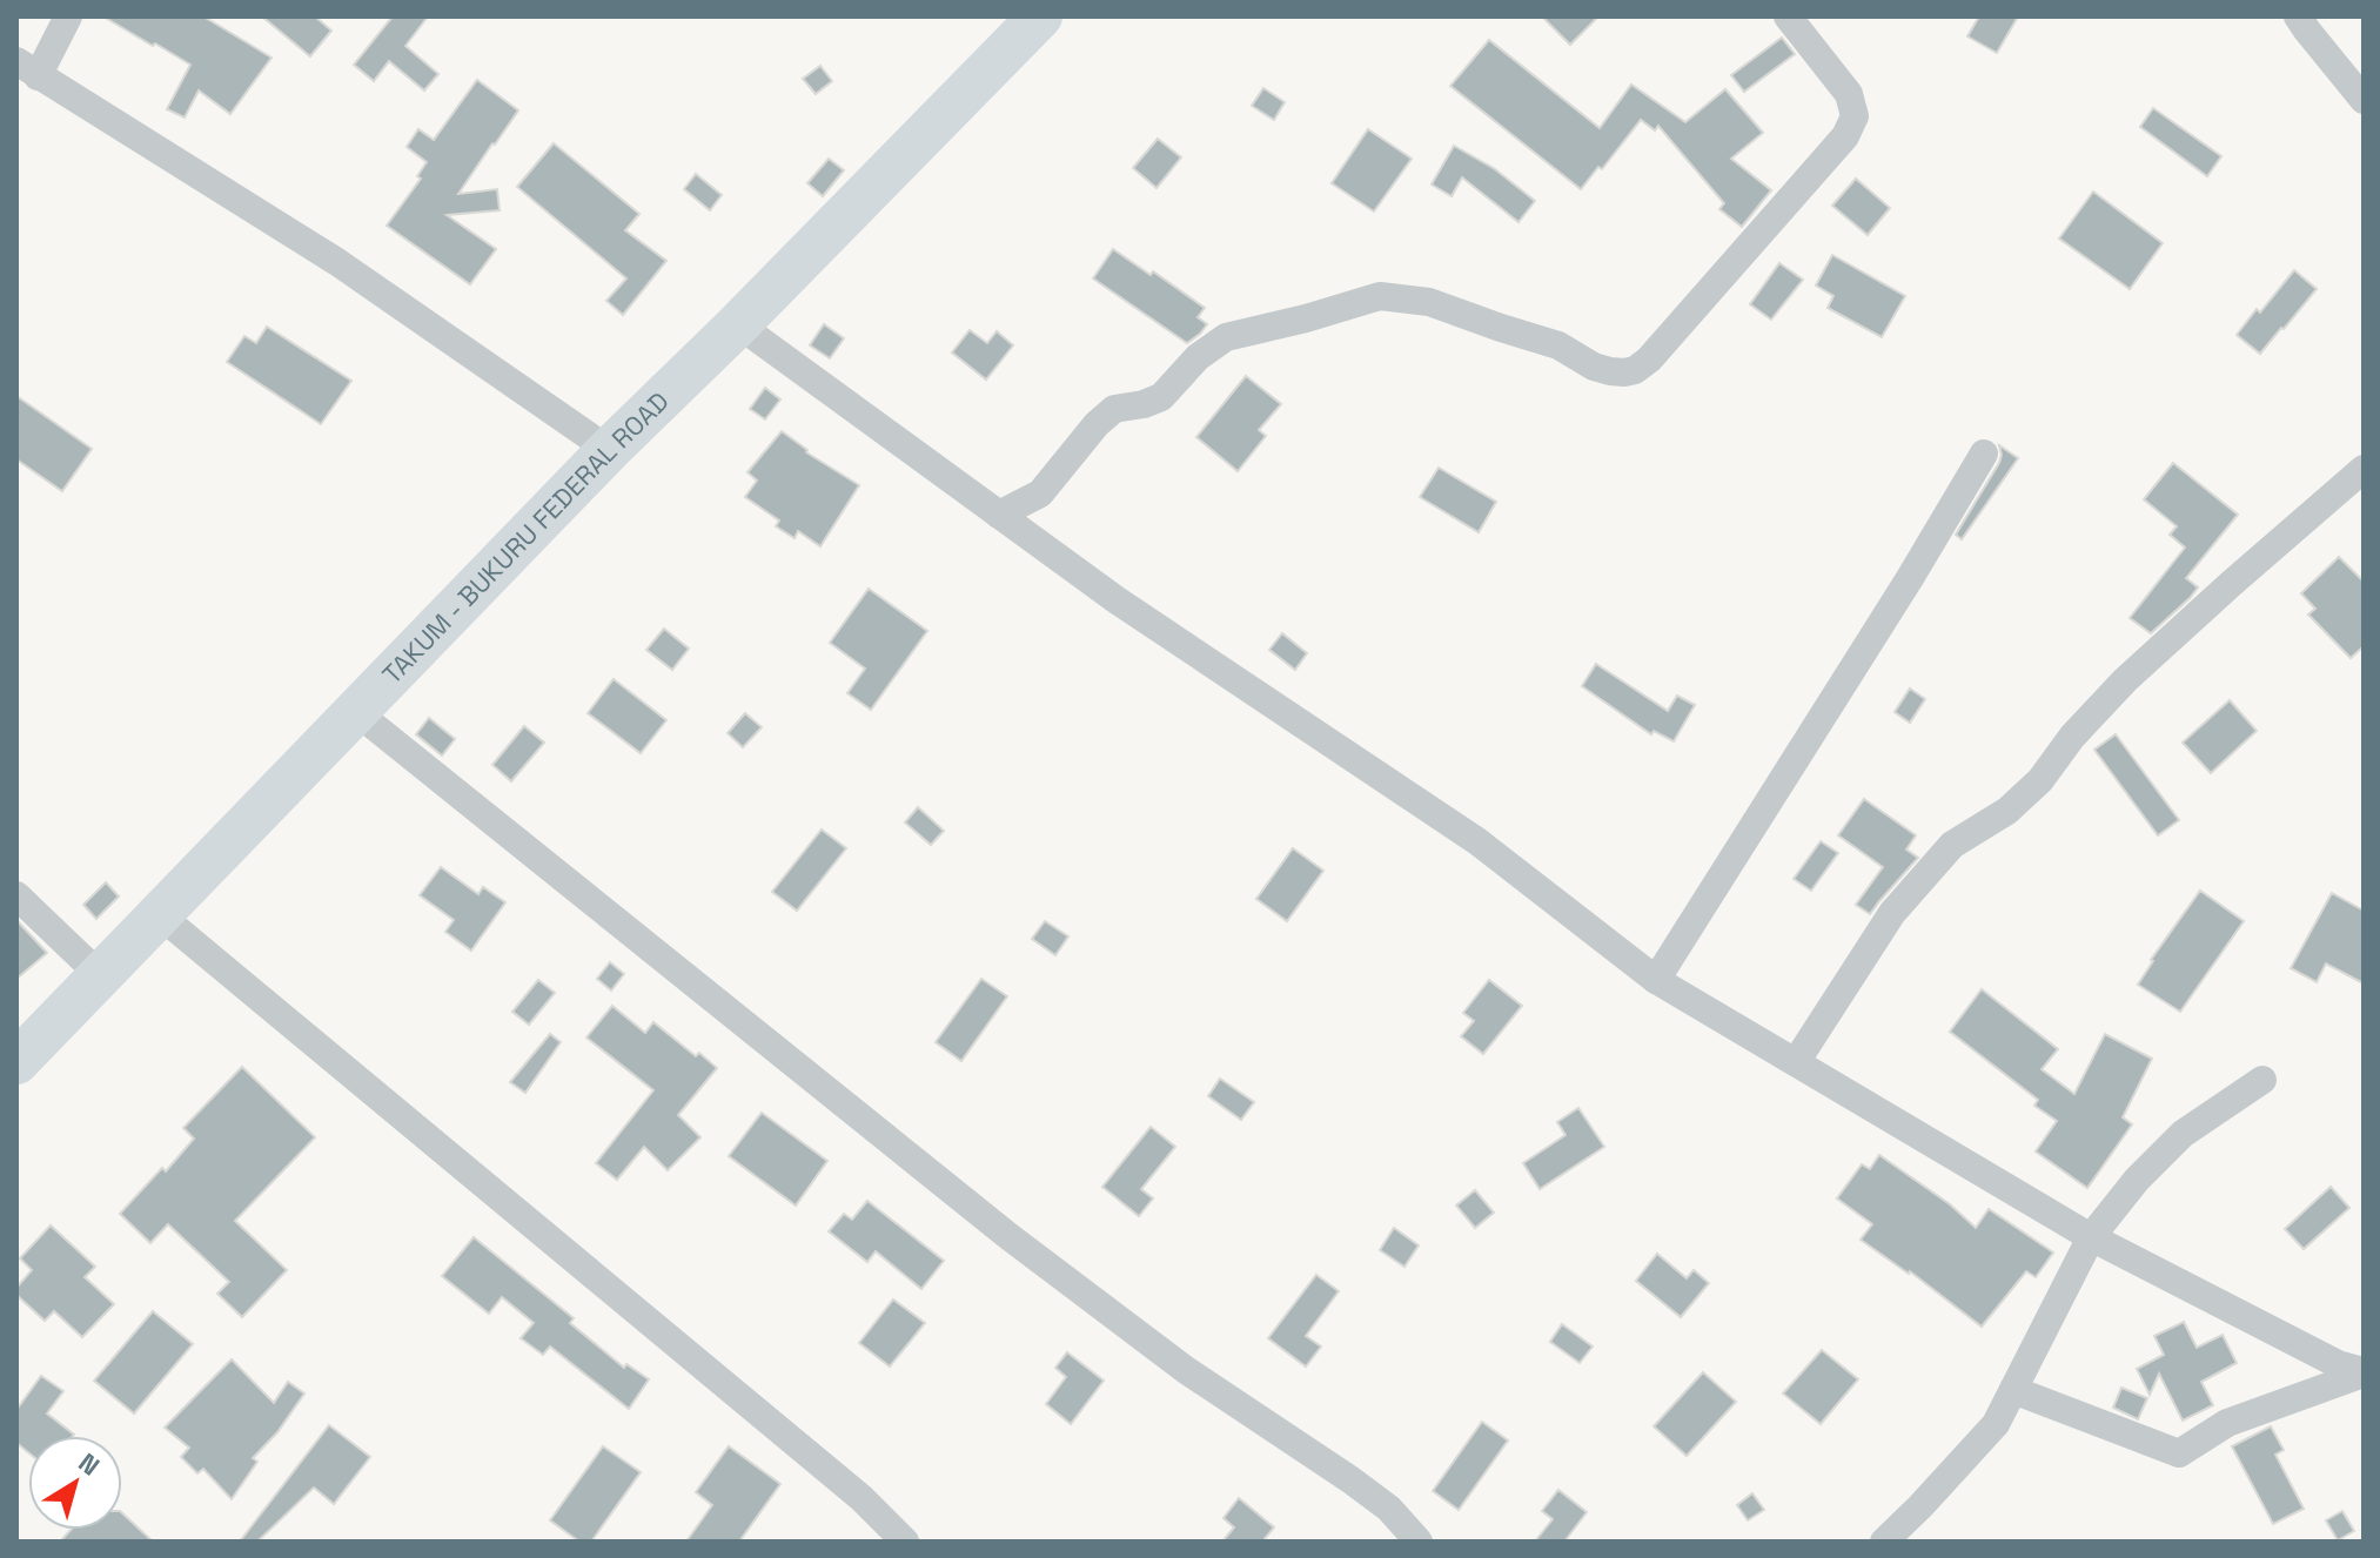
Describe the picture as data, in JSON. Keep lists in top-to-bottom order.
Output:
{
  "streets": {
    "main road": ["TAKUM - BUKURU FEDERAL ROAD"]
  },
  "north": "top right"
}
